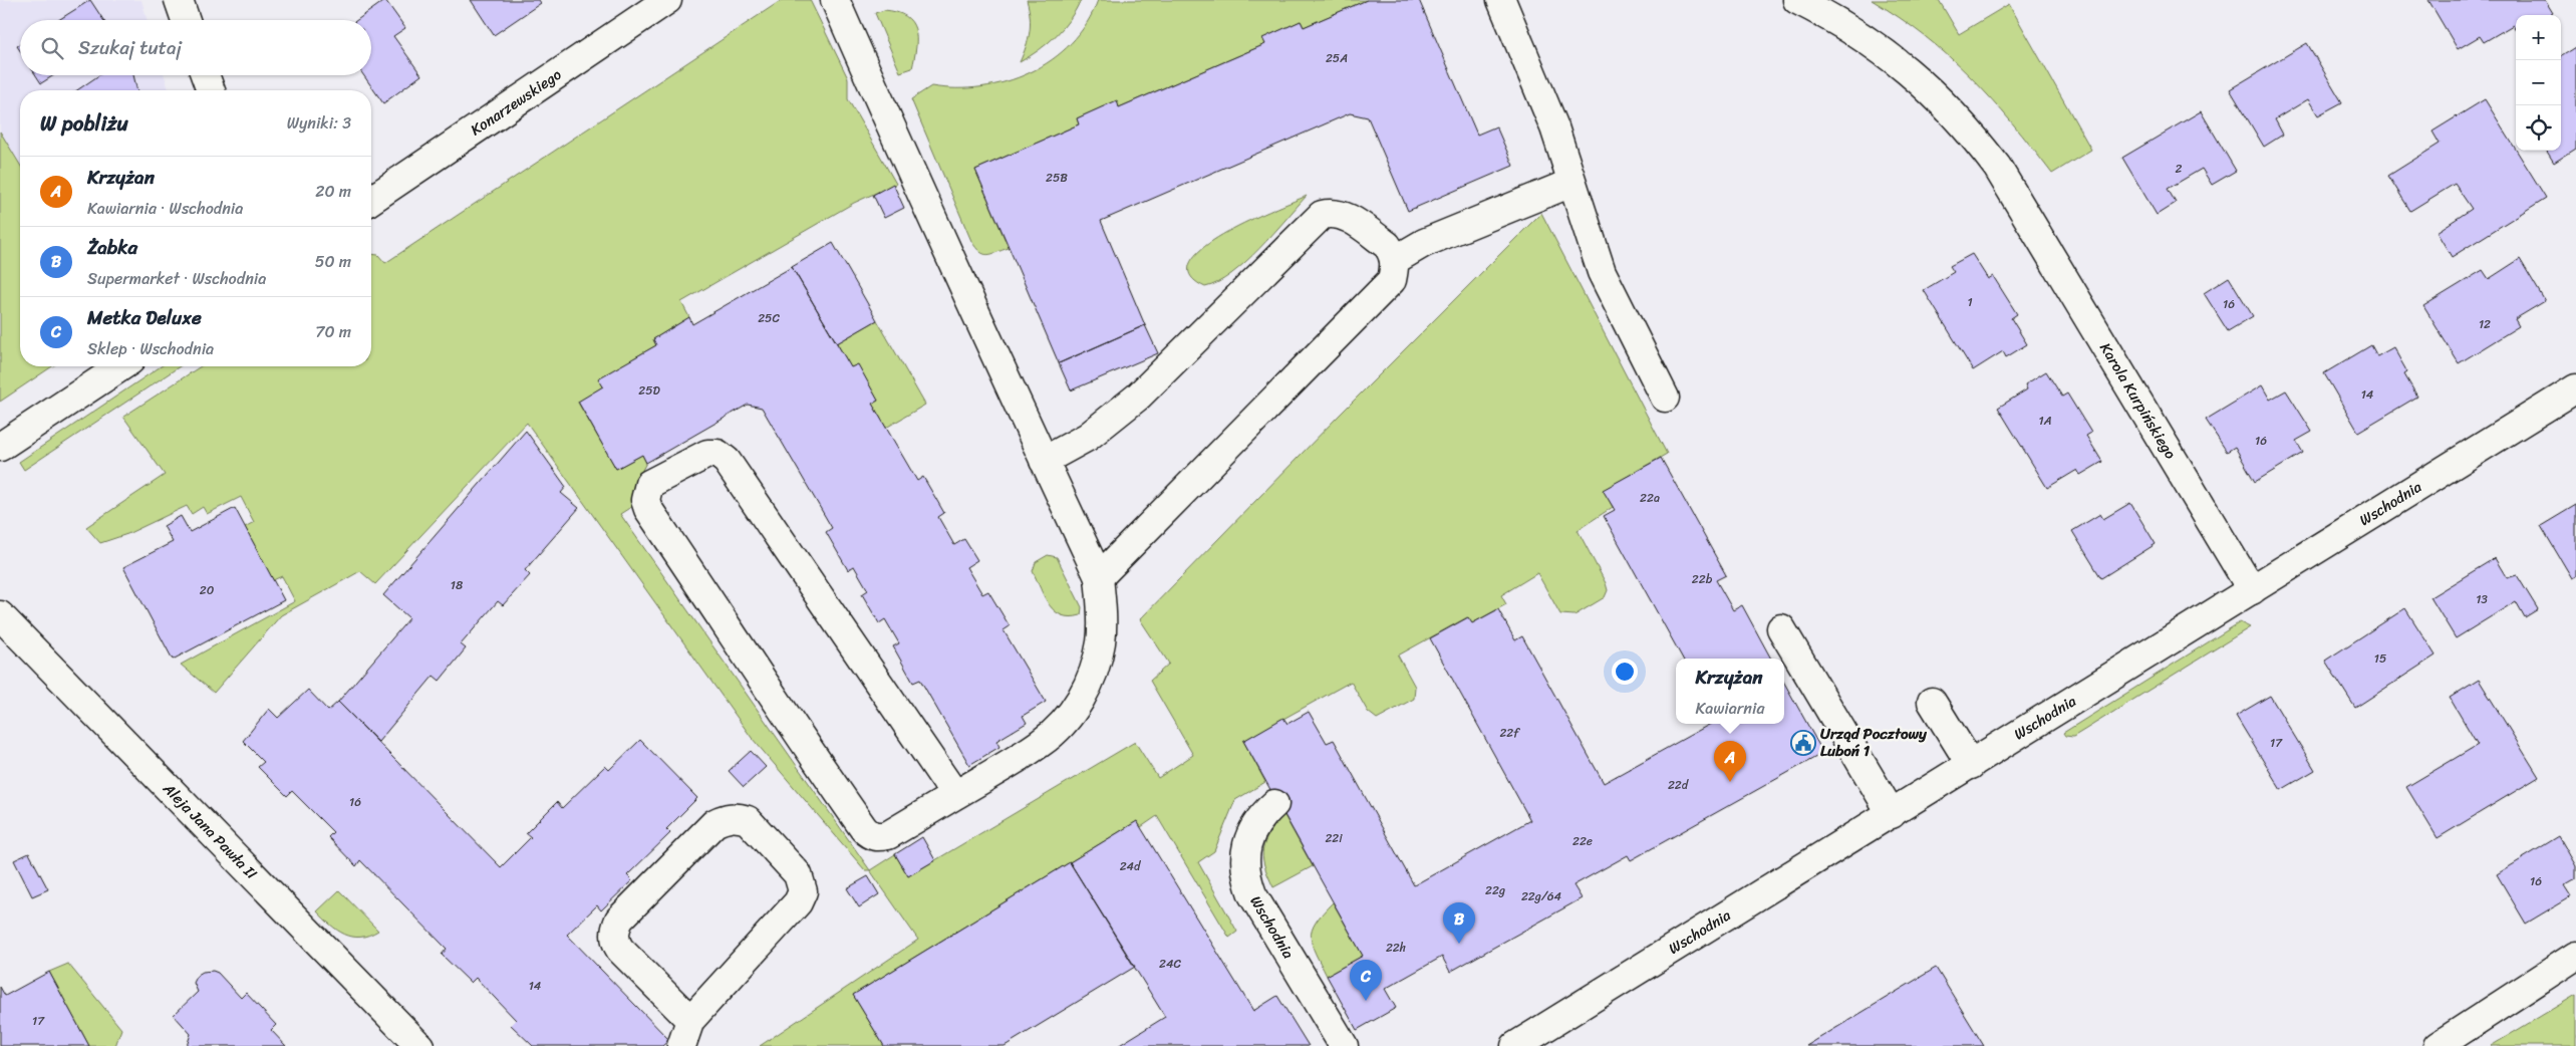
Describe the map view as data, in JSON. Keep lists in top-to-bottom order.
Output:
{
  "streets": {
    "street": [
      "Konarzewskiego",
      "Karola Kurpińskiego",
      "Wschodnia",
      "Aleja Jana Pawła II"
    ]
  },
  "crossings": [
    ["Karola Kurpińskiego", "Wschodnia"]
  ],
  "places": {
    "public building": ["Urząd Pocztowy Luboń 1"]
  },
  "house_numbers": [
    "25A",
    "2",
    "25B",
    "1",
    "16",
    "25C",
    "12",
    "25D",
    "14",
    "1A",
    "16",
    "22a",
    "22b",
    "18",
    "20",
    "13",
    "15",
    "22f",
    "17",
    "22d",
    "16",
    "22i",
    "22e",
    "24d",
    "16",
    "22g",
    "22g/64",
    "22h",
    "24C",
    "14",
    "17"
  ],
  "page": {
    "map_buttons": ["+", "−"],
    "search": "Szukaj tutaj",
    "heading": ["W pobliżu", "Wyniki: 3"],
    "list": [
      {
        "mark": "A",
        "name": "Krzyżan",
        "note": "Kawiarnia · Wschodnia",
        "value": "20 m"
      },
      {
        "mark": "B",
        "name": "Żabka",
        "note": "Supermarket · Wschodnia",
        "value": "50 m"
      },
      {
        "mark": "C",
        "name": "Metka Deluxe",
        "note": "Sklep · Wschodnia",
        "value": "70 m"
      }
    ],
    "popup": ["Krzyżan", "Kawiarnia"],
    "pins": ["A", "B", "C"]
  }
}
